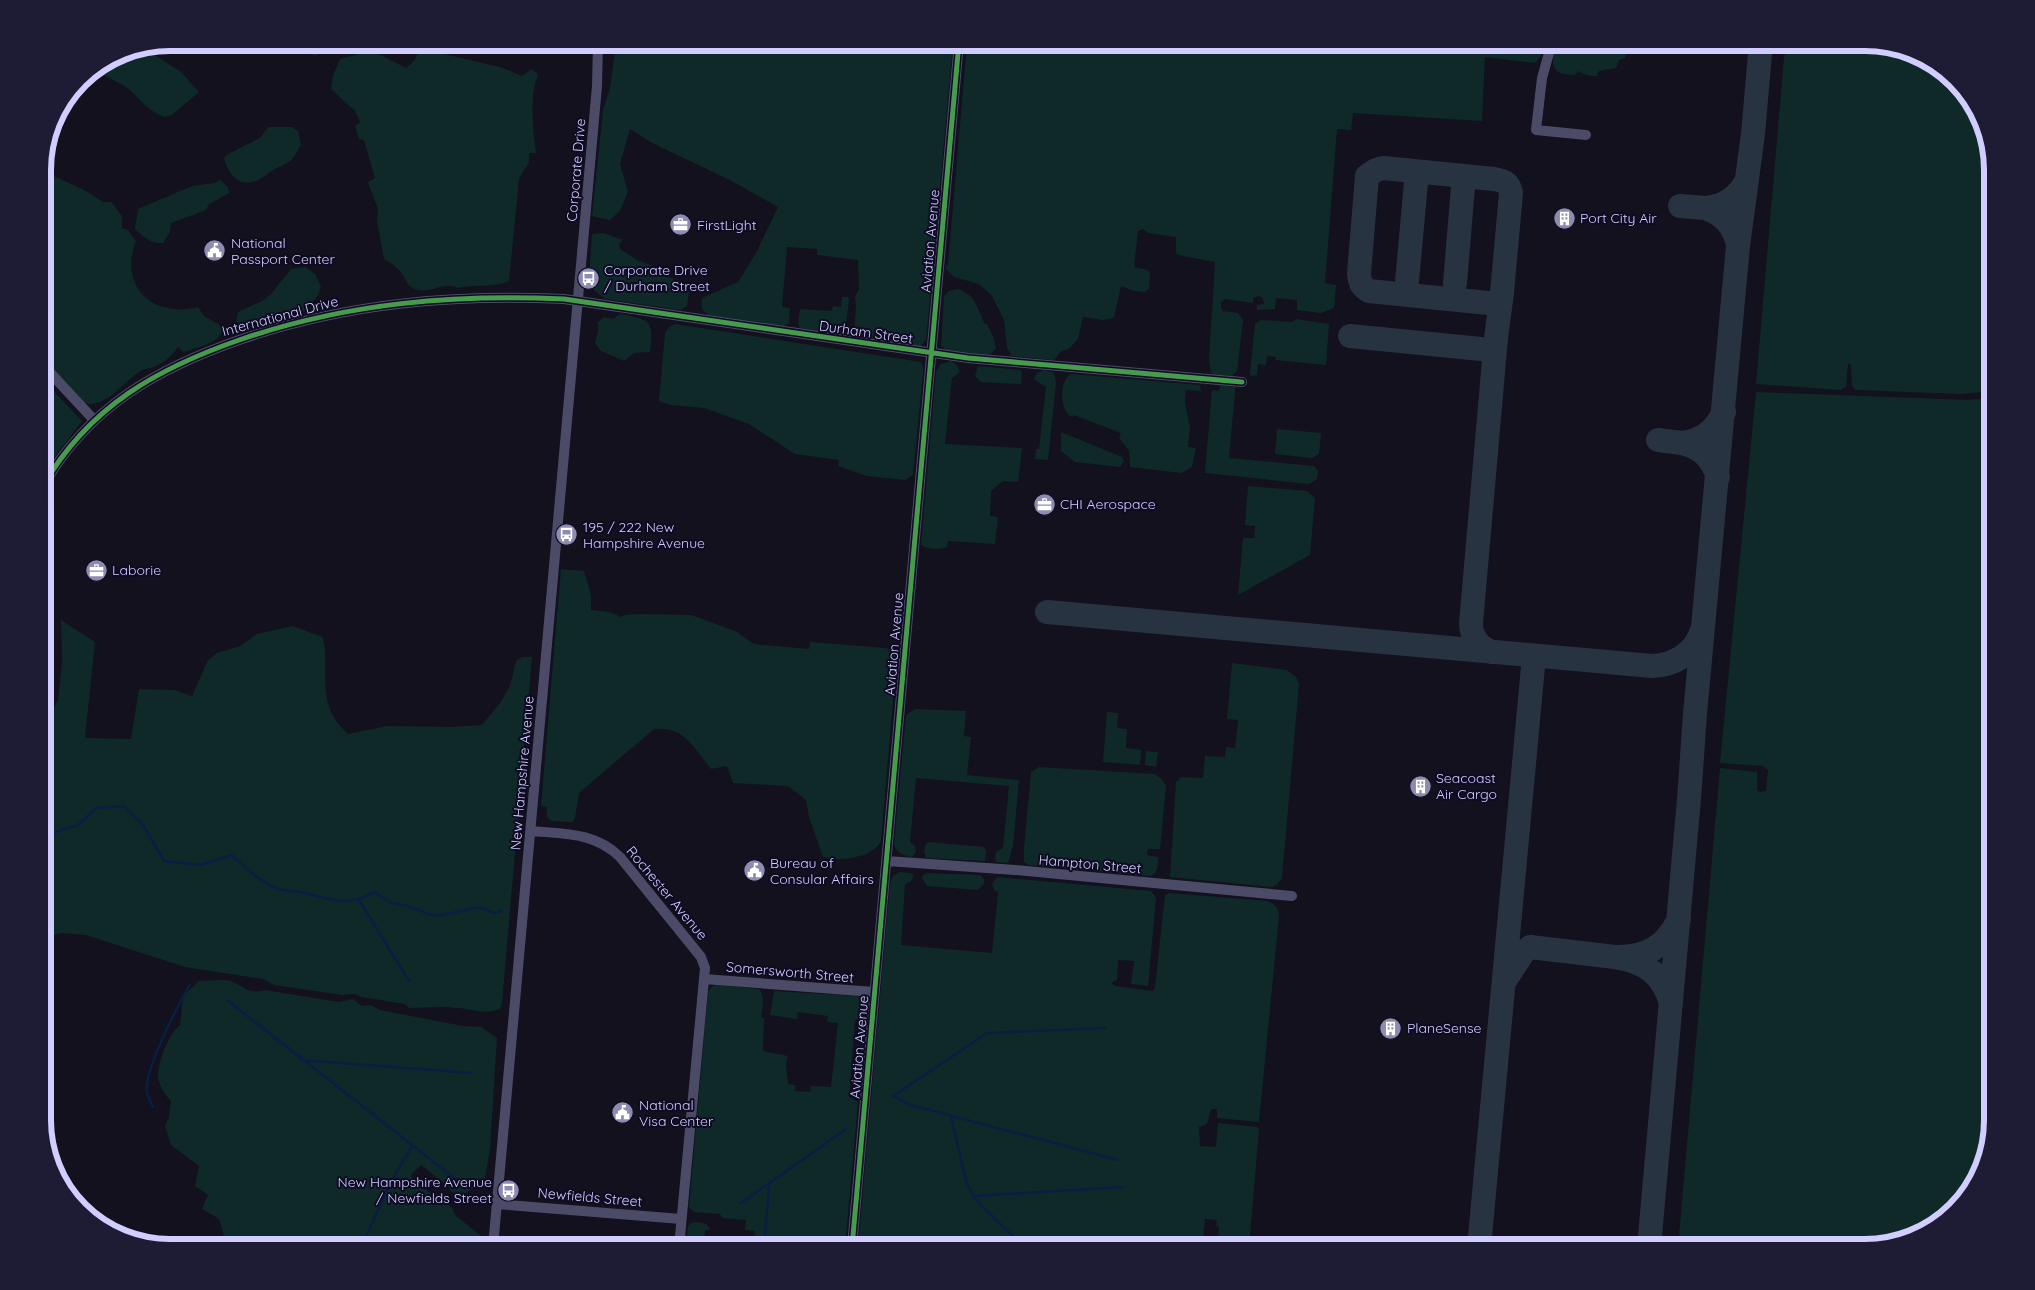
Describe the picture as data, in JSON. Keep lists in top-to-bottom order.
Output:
{
  "streets": {
    "street": [
      "Corporate Drive",
      "Aviation Avenue",
      "International Drive",
      "Durham Street",
      "New Hampshire Avenue",
      "Hampton Street",
      "Rochester Avenue",
      "Somersworth Street",
      "Newfields Street"
    ]
  },
  "crossings": [
    ["Corporate Drive", "International Drive"],
    ["Corporate Drive", "Durham Street"],
    ["Corporate Drive", "New Hampshire Avenue"],
    ["Aviation Avenue", "Durham Street"],
    ["Aviation Avenue", "Hampton Street"],
    ["Aviation Avenue", "Somersworth Street"],
    ["International Drive", "Durham Street"],
    ["International Drive", "New Hampshire Avenue"],
    ["Durham Street", "New Hampshire Avenue"],
    ["New Hampshire Avenue", "Rochester Avenue"],
    ["New Hampshire Avenue", "Newfields Street"],
    ["Rochester Avenue", "Somersworth Street"],
    ["Rochester Avenue", "Newfields Street"]
  ],
  "places": {
    "building": ["Port City Air", "Seacoast Air Cargo", "PlaneSense"],
    "office": ["FirstLight", "CHI Aerospace", "Laborie"],
    "public building": ["National Passport Center", "Bureau of Consular Affairs", "National Visa Center"],
    "bus stop": ["Corporate Drive / Durham Street", "195 / 222 New Hampshire Avenue", "New Hampshire Avenue / Newfields Street"]
  }
}
